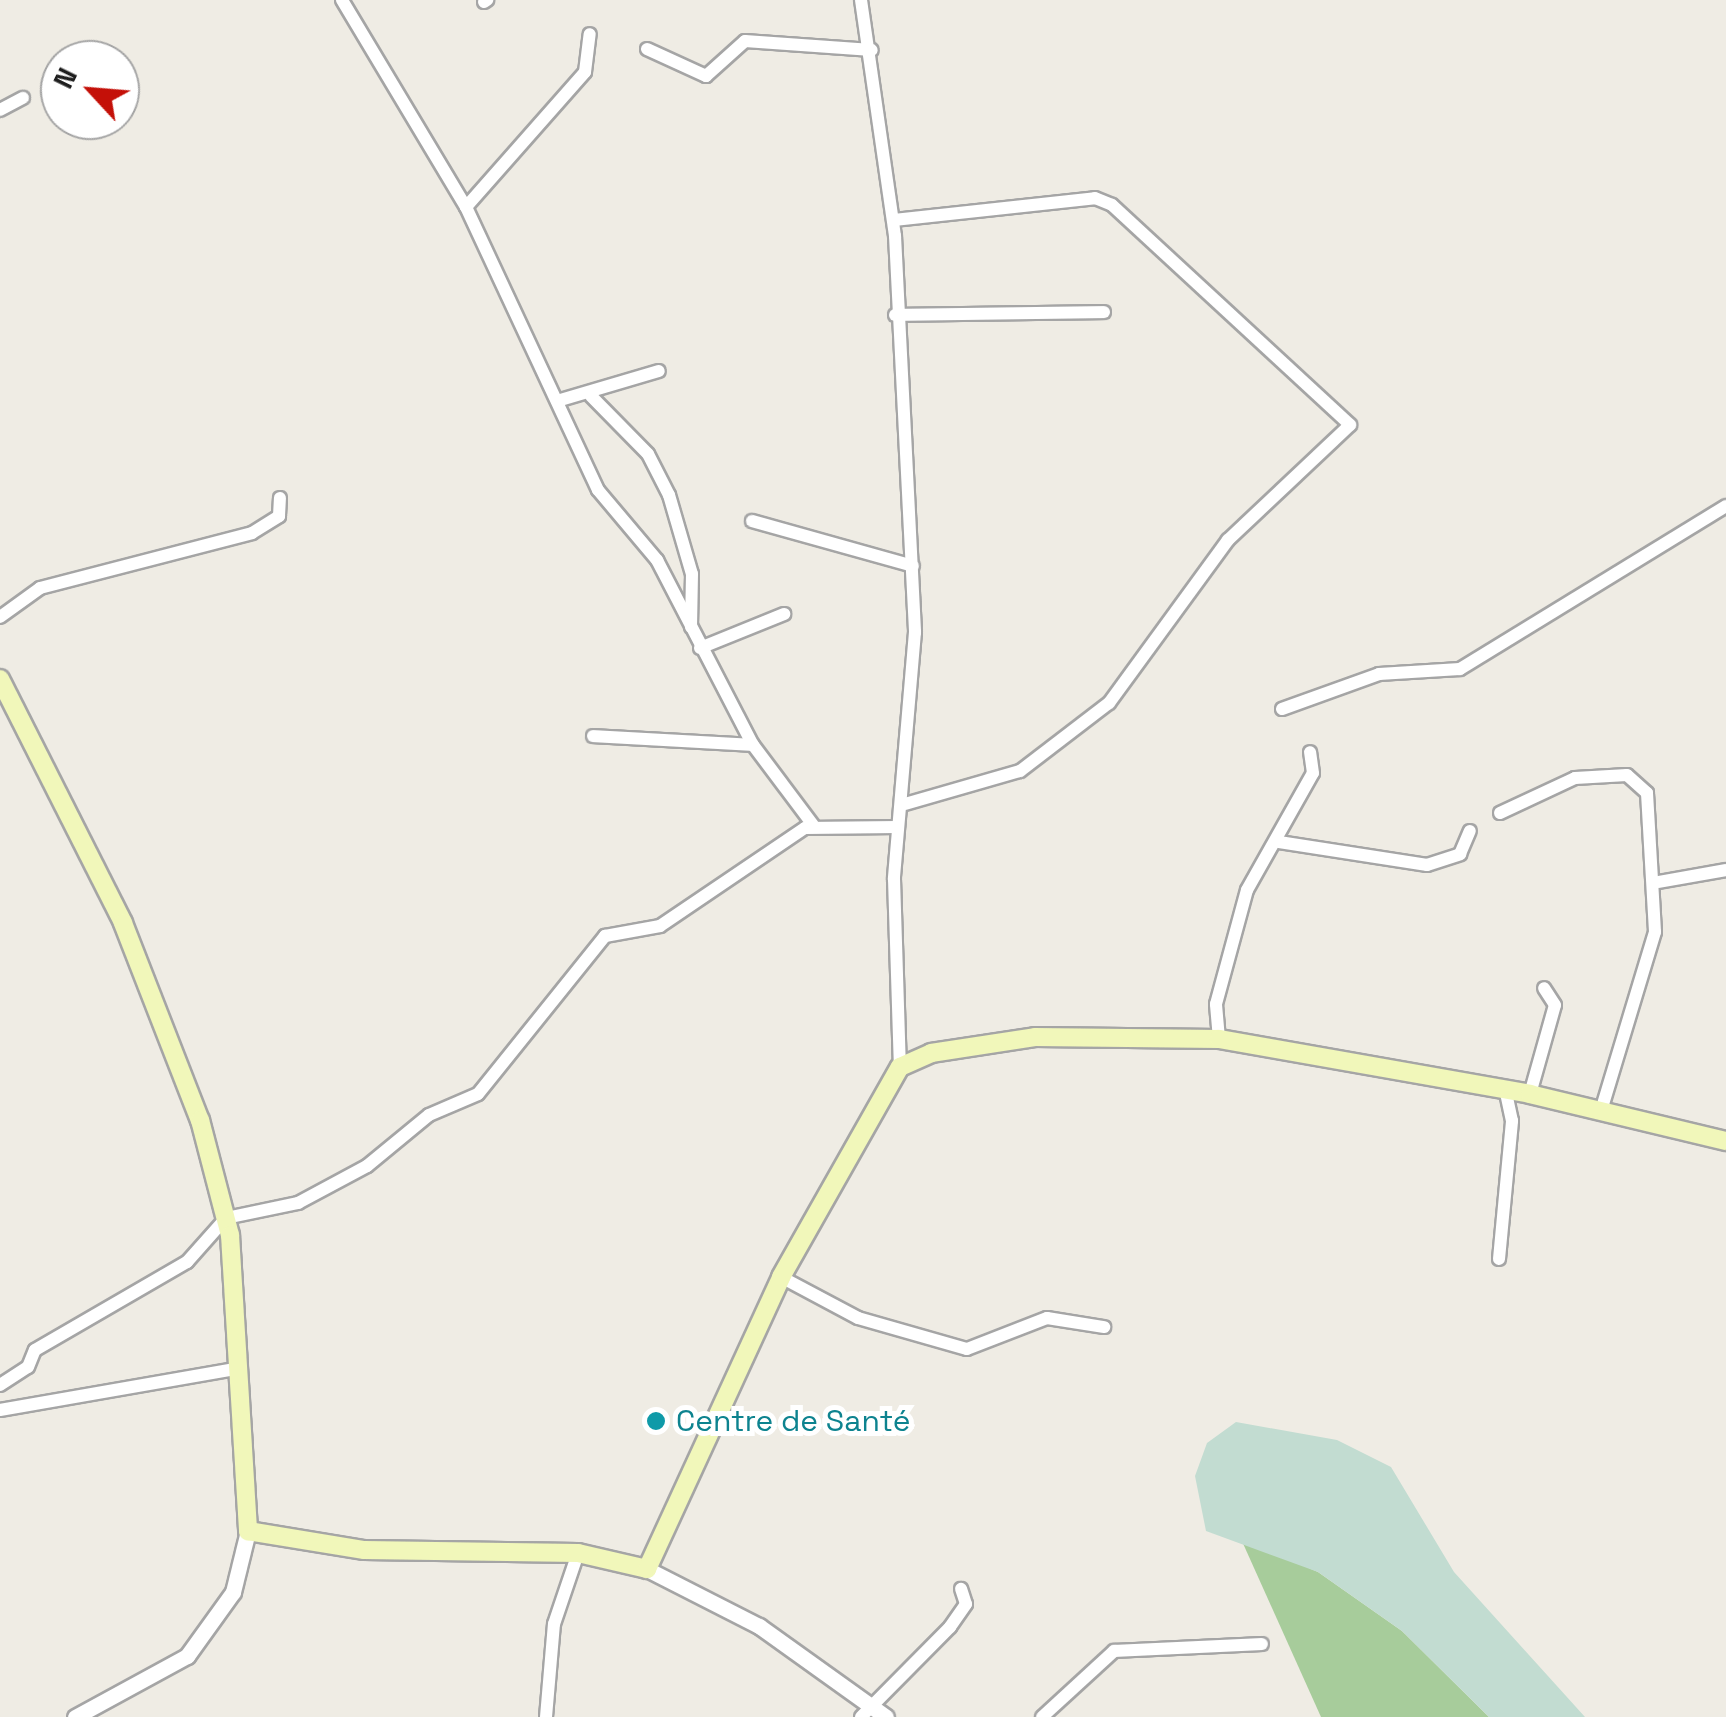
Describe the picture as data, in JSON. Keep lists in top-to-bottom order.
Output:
{
  "places": ["Centre de Santé"],
  "north": "top left"
}
